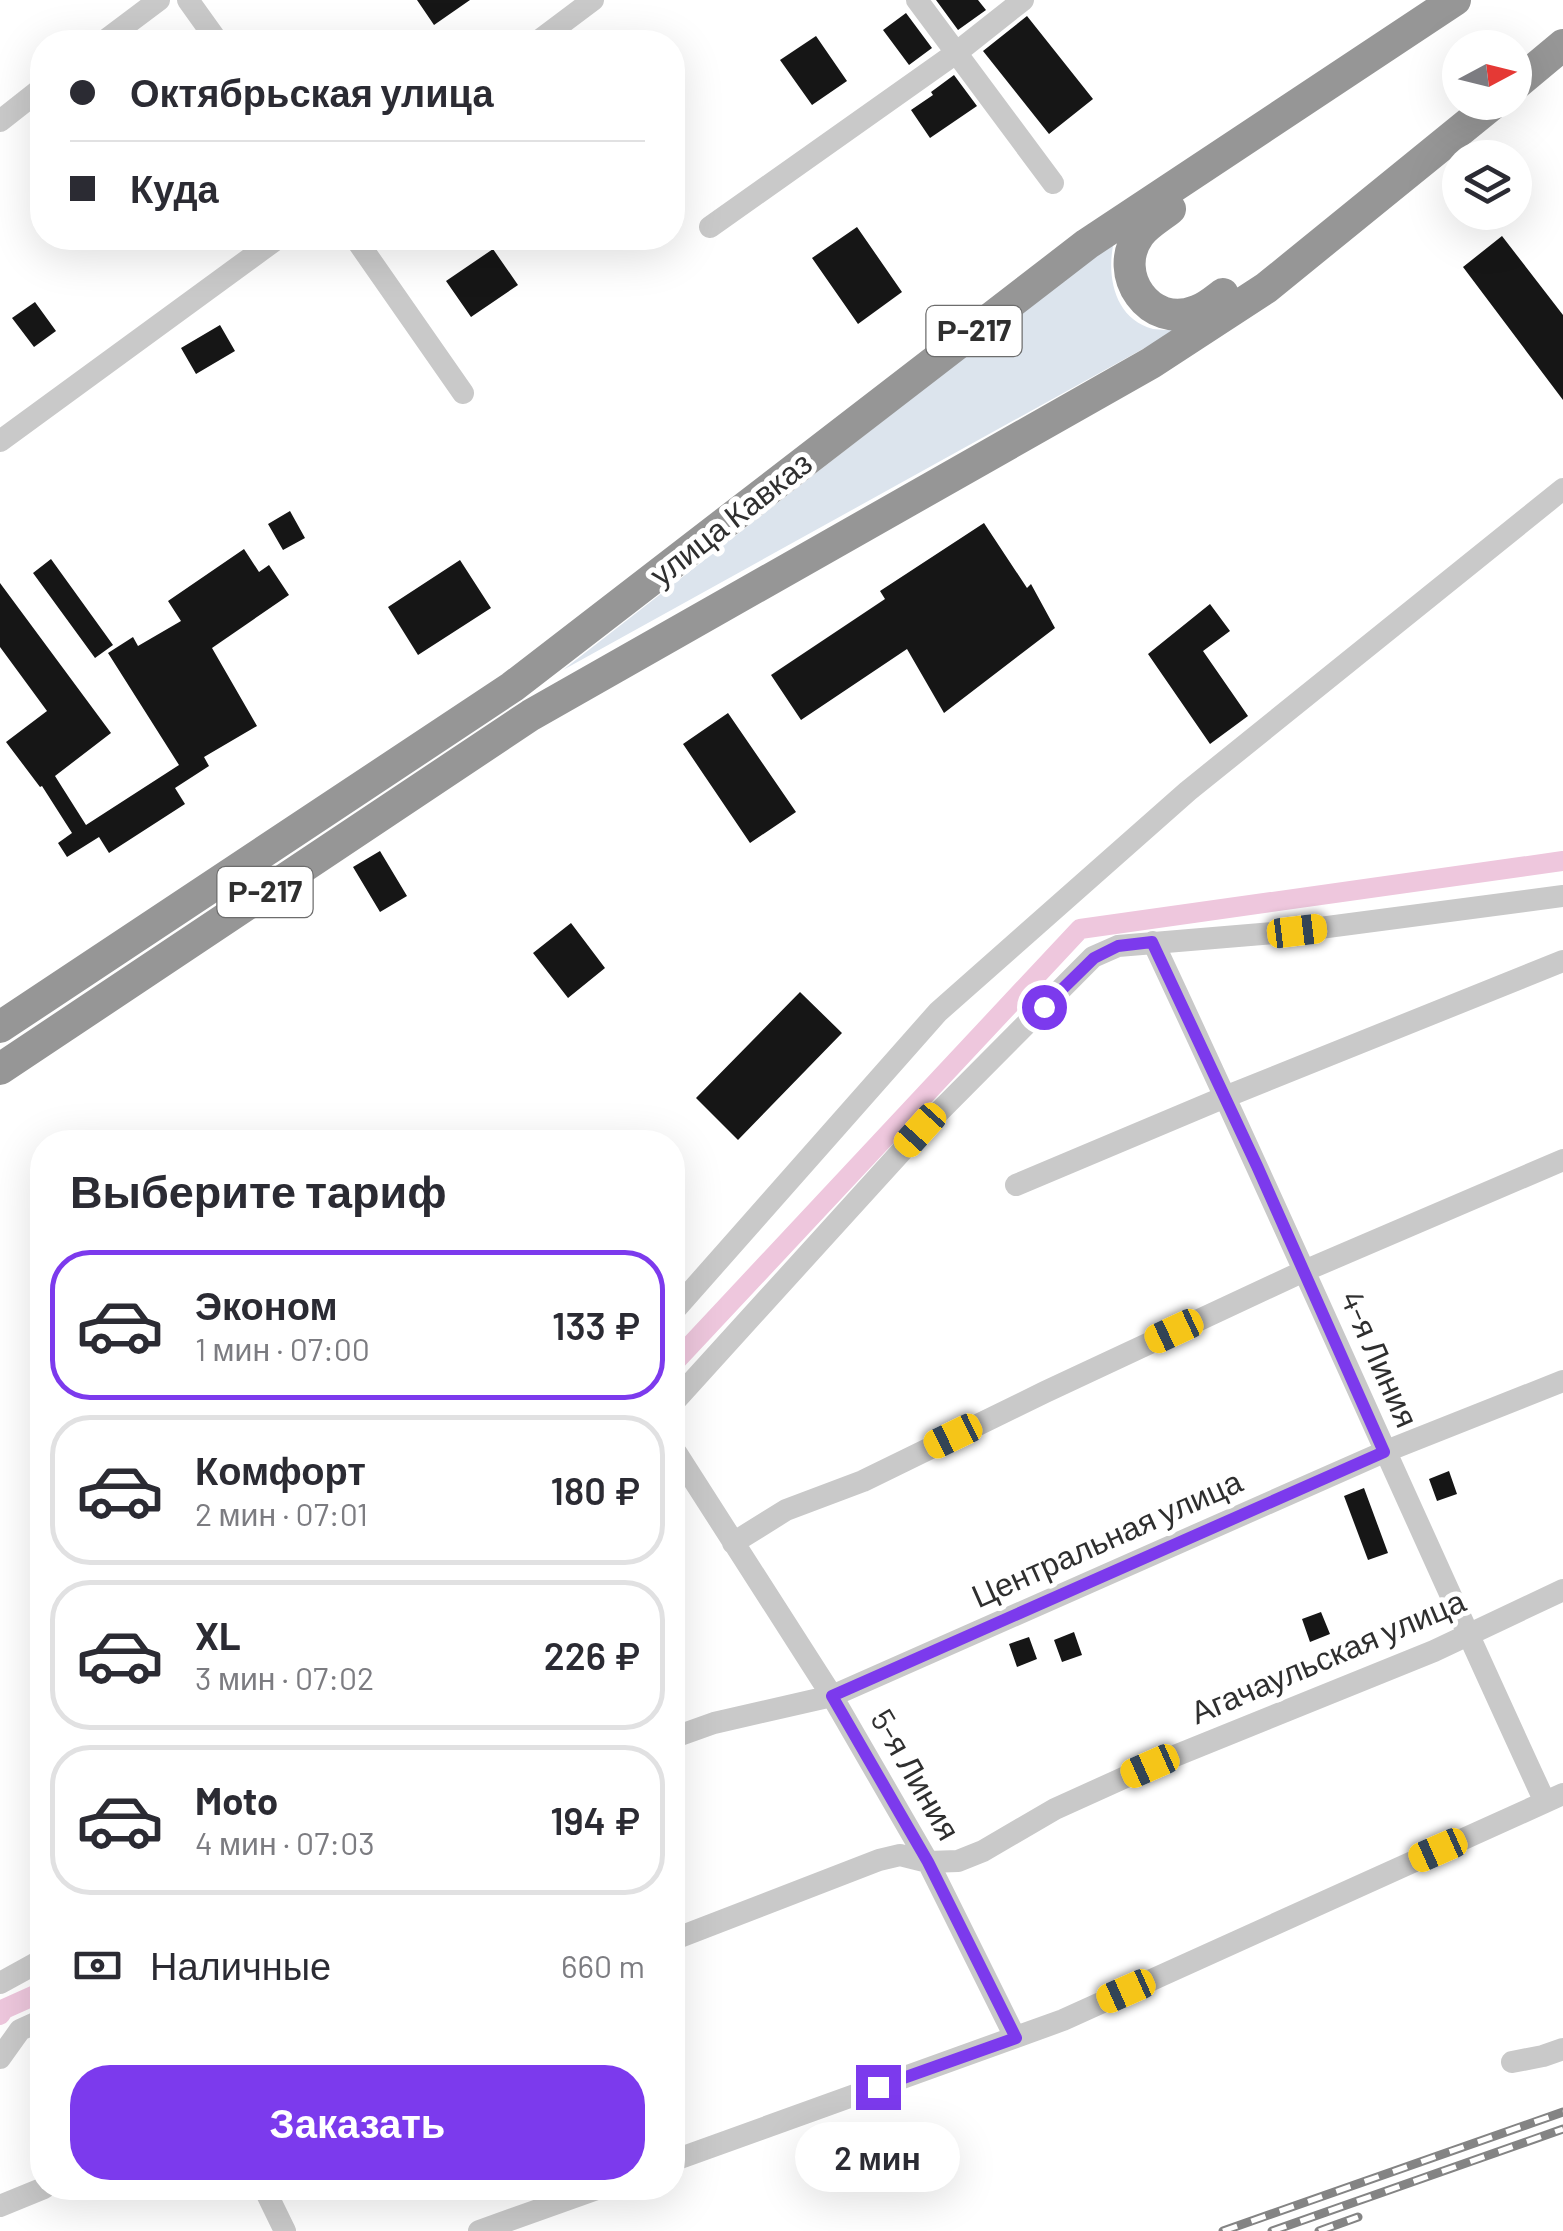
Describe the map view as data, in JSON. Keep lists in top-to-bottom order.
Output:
{
  "streets": {
    "highway": ["Р-217", "улица Кавказ"],
    "street": [
      "4-я Линия",
      "Центральная улица",
      "Агачаульская улица",
      "5-я Линия"
    ]
  },
  "crossings": [
    ["4-я Линия", "Центральная улица"],
    ["4-я Линия", "Агачаульская улица"],
    ["Центральная улица", "5-я Линия"],
    ["Агачаульская улица", "5-я Линия"]
  ],
  "north": "right",
  "page": {
    "banner": ["Октябрьская улица", "Куда"],
    "heading": "Выберите тариф",
    "list": [
      {
        "name": "Эконом",
        "note": "1 мин · 07:00",
        "value": "133 ₽"
      },
      {
        "name": "Комфорт",
        "note": "2 мин · 07:01",
        "value": "180 ₽"
      },
      {
        "name": "XL",
        "note": "3 мин · 07:02",
        "value": "226 ₽"
      },
      {
        "name": "Moto",
        "note": "4 мин · 07:03",
        "value": "194 ₽"
      }
    ],
    "pay": ["Наличные", "660 m"],
    "buttons": "Заказать",
    "bubble": "2 мин"
  }
}
